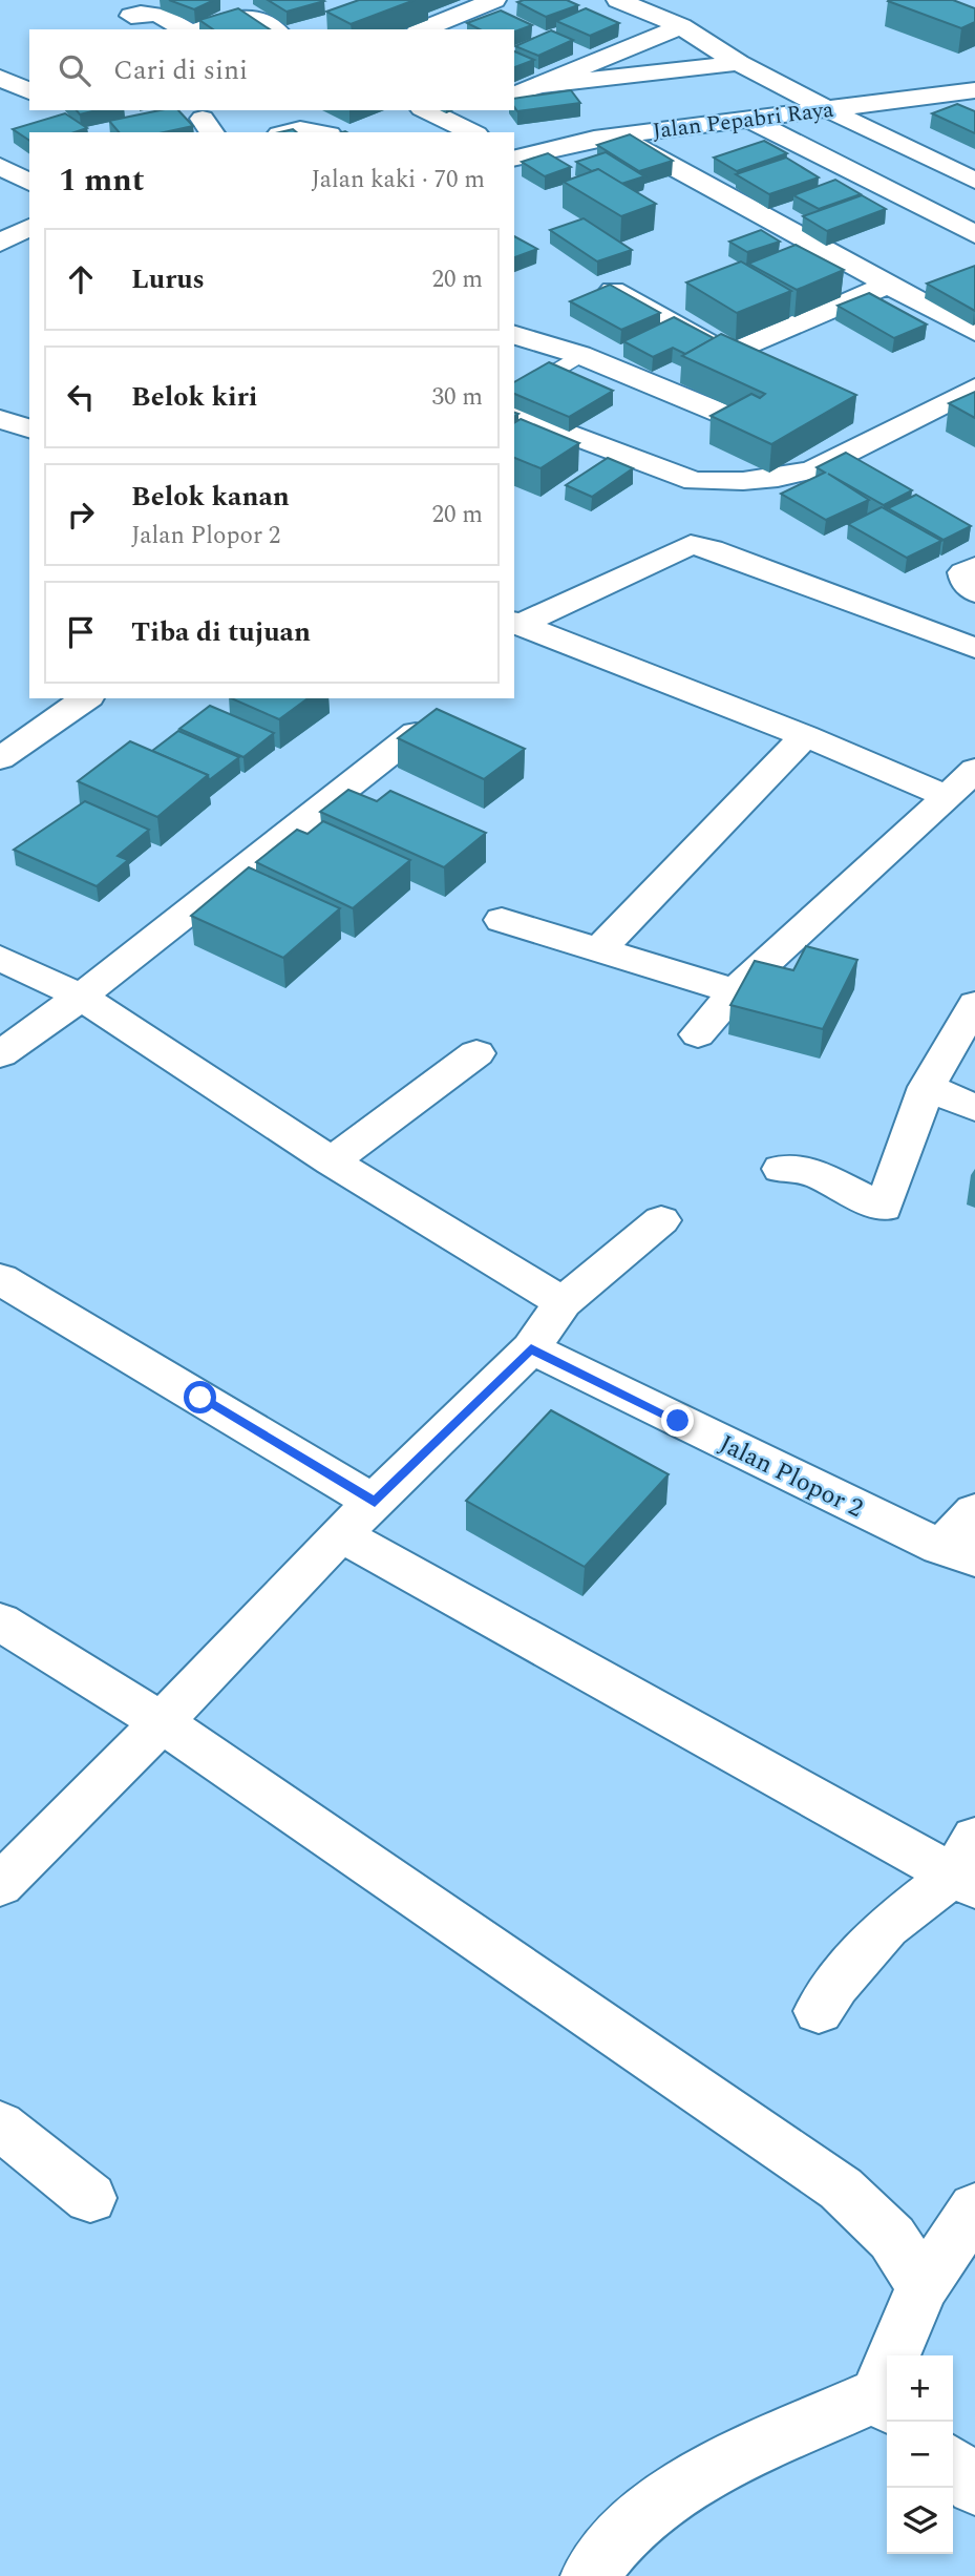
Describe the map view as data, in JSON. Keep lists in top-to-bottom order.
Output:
{
  "streets": {
    "street": ["Jalan Pepabri Raya", "Jalan Plopor 2"]
  },
  "page": {
    "search": "Cari di sini",
    "heading": ["1 mnt", "Jalan kaki · 70 m"],
    "list": [
      ["Lurus", "20 m"],
      ["Belok kiri", "30 m"],
      ["Belok kanan", "Jalan Plopor 2", "20 m"],
      "Tiba di tujuan"
    ],
    "map_buttons": ["+", "−"]
  }
}
